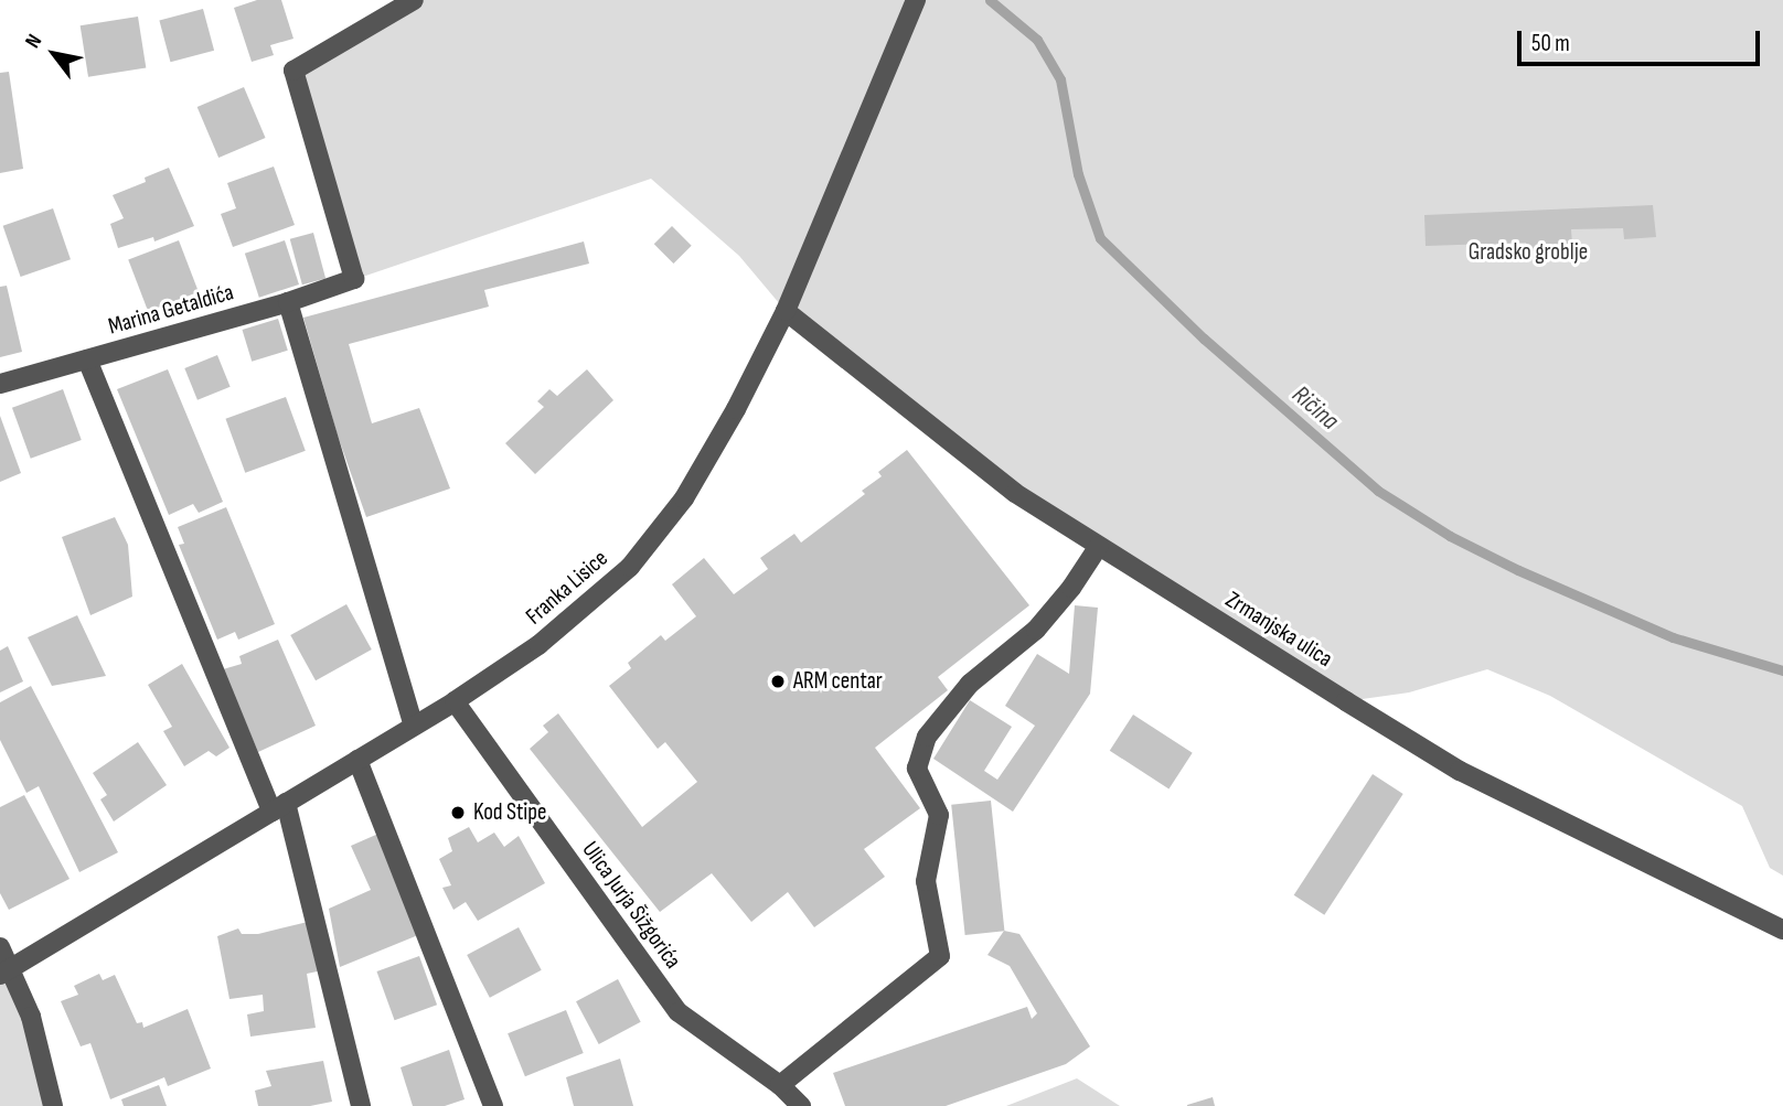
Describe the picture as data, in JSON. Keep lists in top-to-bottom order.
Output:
{
  "streets": {
    "street": [
      "Marina Getaldića",
      "Franka Lisice",
      "Zrmanjska ulica",
      "Ulica Jurja Šižgorića"
    ]
  },
  "crossings": [
    ["Franka Lisice", "Zrmanjska ulica"],
    ["Franka Lisice", "Ulica Jurja Šižgorića"]
  ],
  "water": ["Ričina"],
  "parks": ["Gradsko groblje"],
  "places": ["ARM centar", "Kod Stipe"],
  "scale_bar": "50 m",
  "north": "top left"
}
